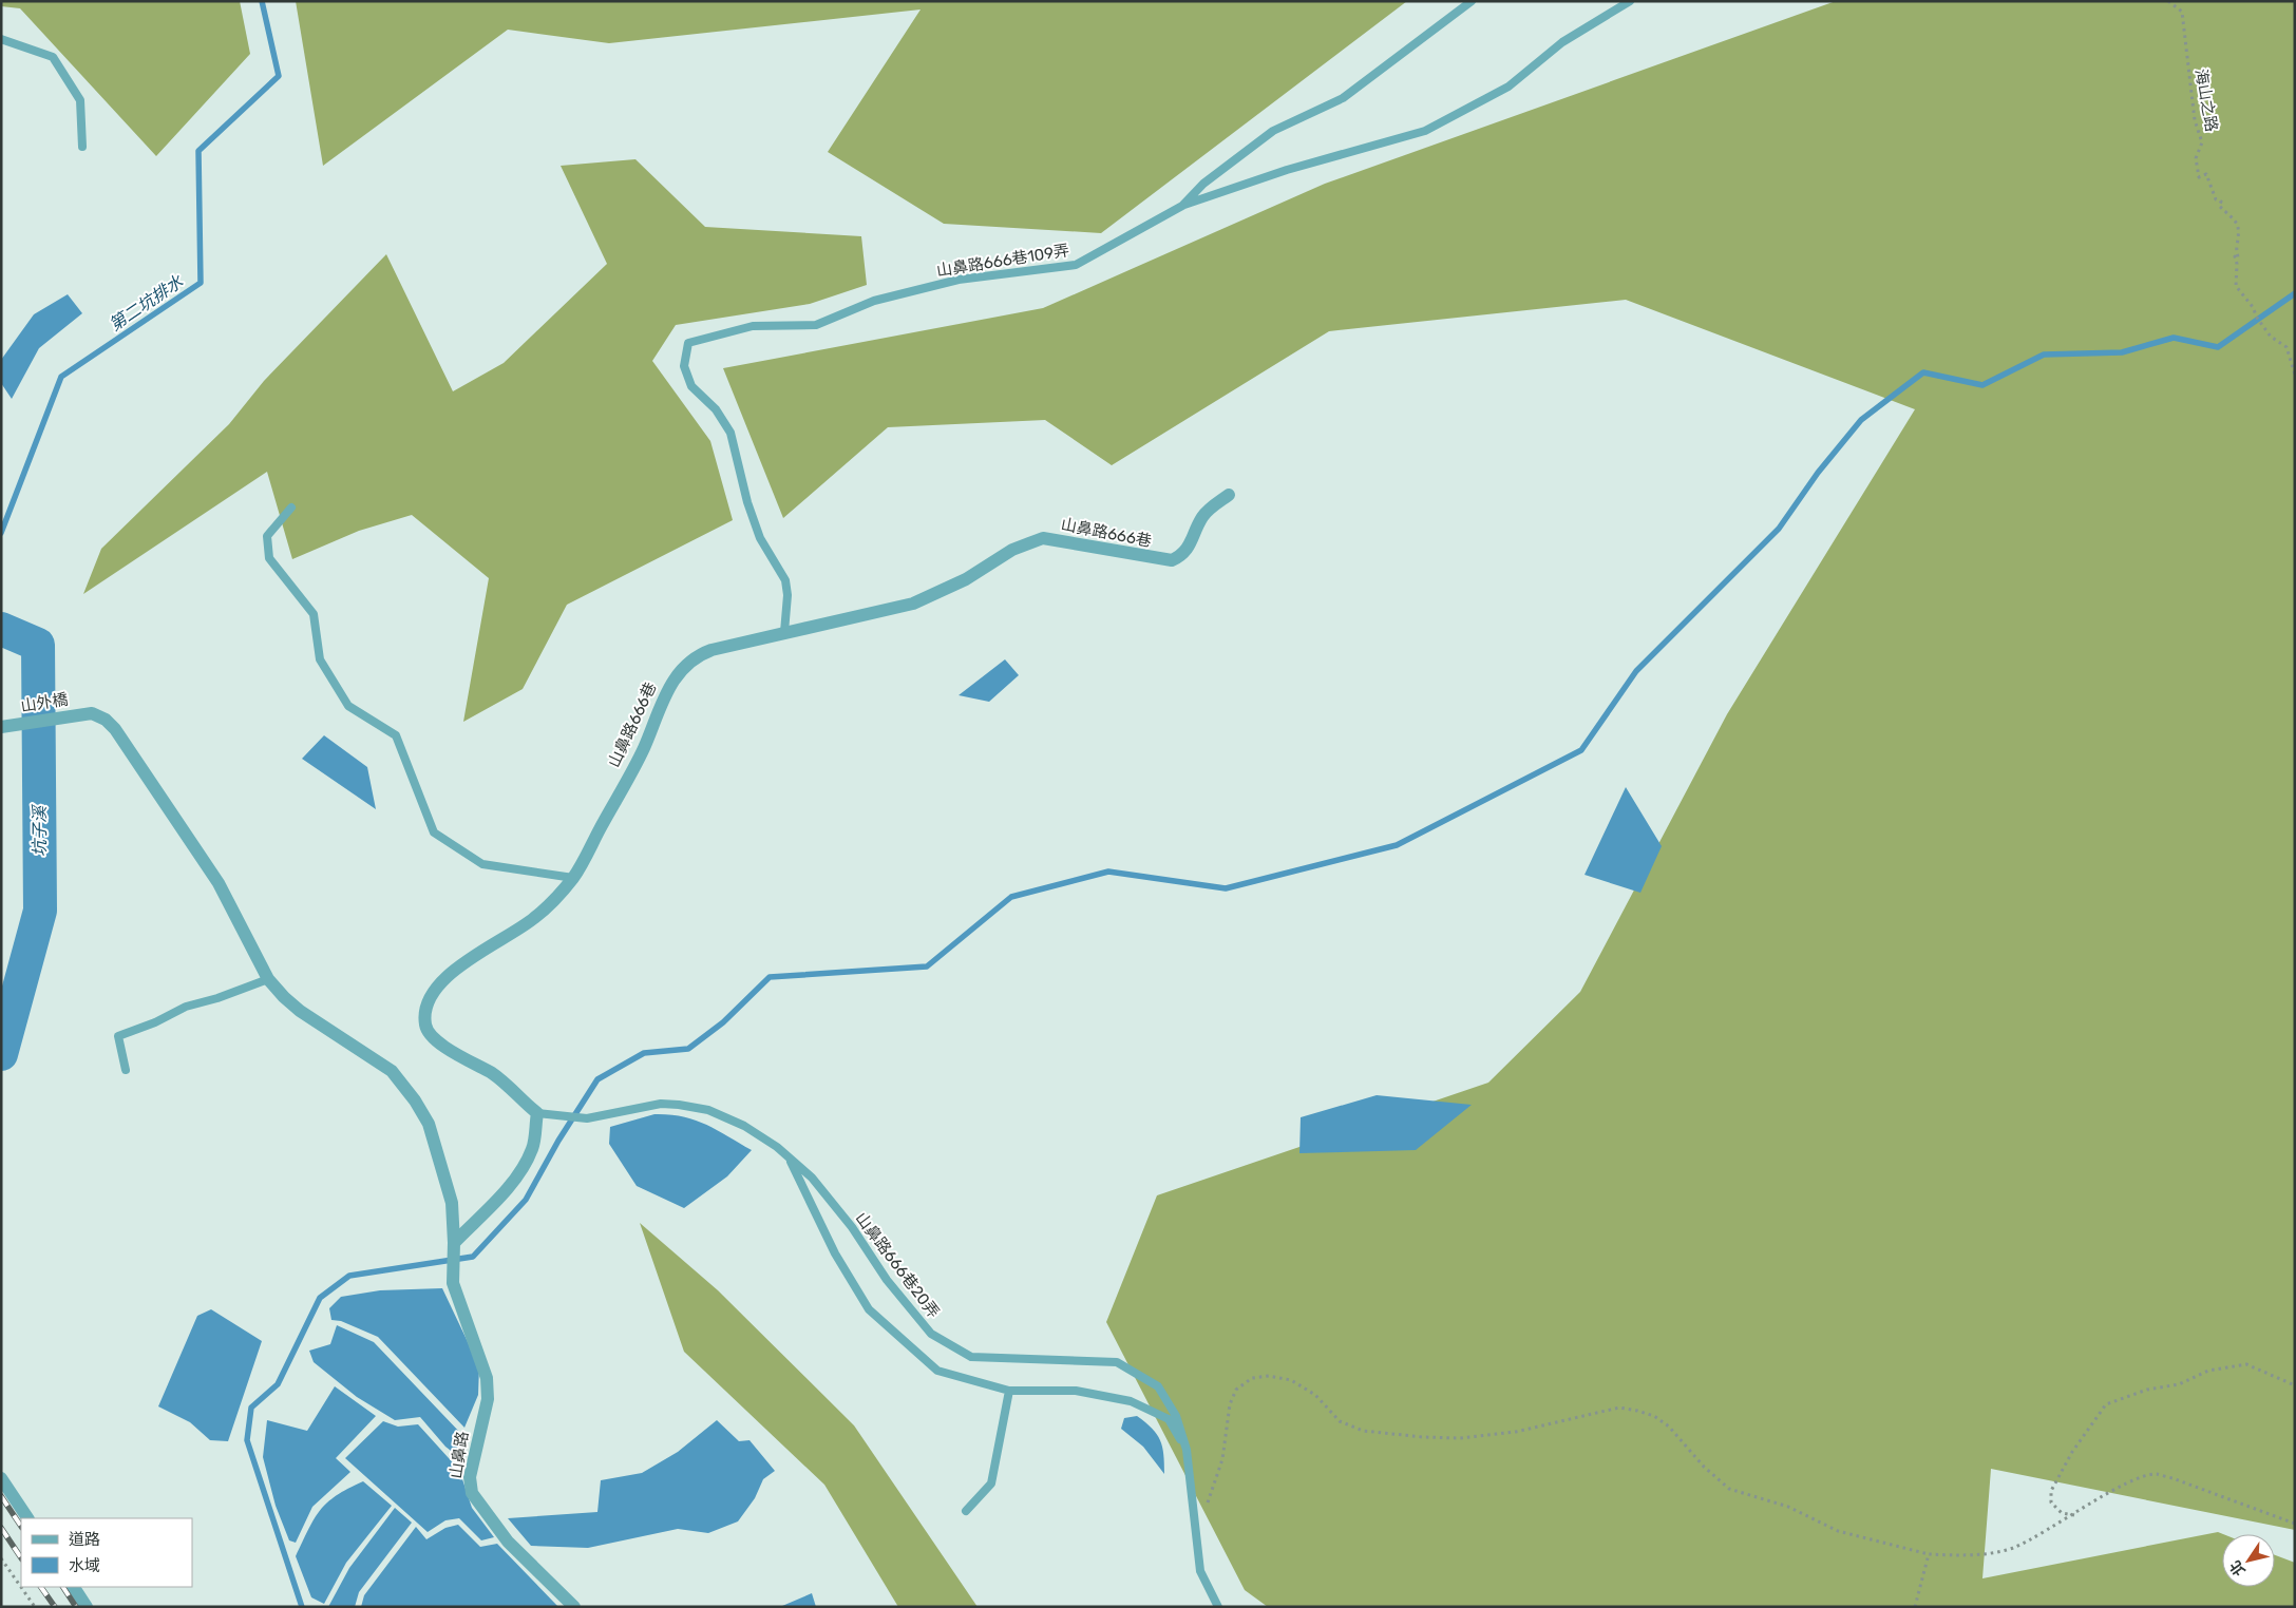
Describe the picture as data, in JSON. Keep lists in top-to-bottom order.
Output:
{
  "streets": {
    "street": ["山鼻路666巷", "山外橋", "山鼻路"],
    "lane": ["山鼻路666巷109弄", "山鼻路666巷20弄"],
    "path": ["海山之路"]
  },
  "crossings": [
    ["山鼻路666巷109弄", "山鼻路666巷"],
    ["山鼻路666巷", "山鼻路666巷20弄"],
    ["山外橋", "山鼻路"]
  ],
  "water": ["第二坑排水", "坑子溪"],
  "legend": ["道路", "水域"],
  "north": "bottom left"
}
